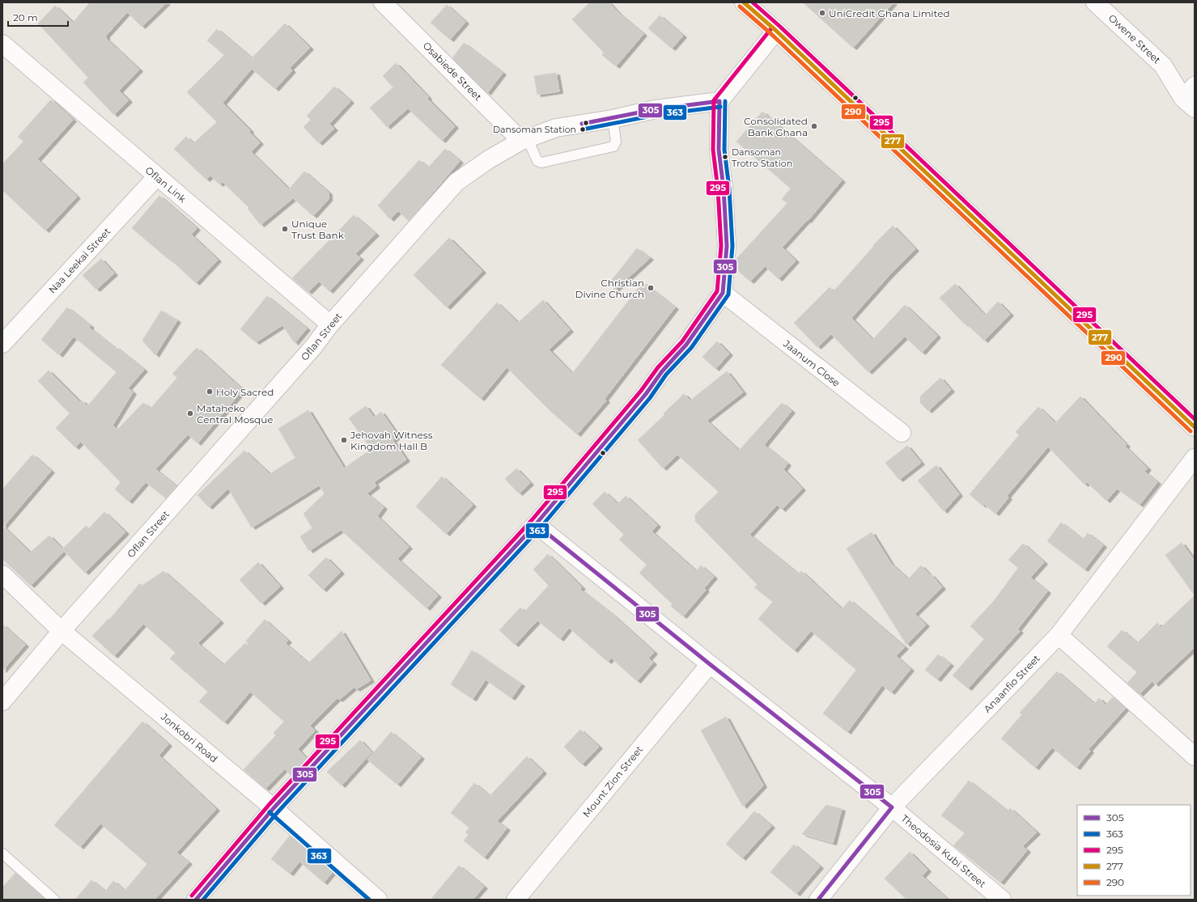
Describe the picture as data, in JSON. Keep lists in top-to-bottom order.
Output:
{
  "streets": {
    "street": [
      "Owene Street",
      "Osabiede Street",
      "Oflan Link",
      "Naa Leekai Street",
      "Oflan Street",
      "Jaanum Close",
      "Anaanfio Street",
      "Jonkobri Road",
      "Mount Zion Street",
      "Theodosia Kubi Street"
    ]
  },
  "crossings": [
    ["Osabiede Street", "Oflan Street"],
    ["Oflan Link", "Naa Leekai Street"],
    ["Oflan Link", "Oflan Street"],
    ["Oflan Street", "Jonkobri Road"],
    ["Anaanfio Street", "Theodosia Kubi Street"],
    ["Mount Zion Street", "Theodosia Kubi Street"]
  ],
  "places": [
    "UniCredit Ghana Limited",
    "Consolidated Bank Ghana",
    "Dansoman Station",
    "Dansoman Trotro Station",
    "Unique Trust Bank",
    "Christian Divine Church",
    "Holy Sacred",
    "Mataheko Central Mosque",
    "Jehovah Witness Kingdom Hall B"
  ],
  "lines": [
    "transit line 295",
    "transit line 277",
    "transit line 290",
    "transit line 305",
    "transit line 363"
  ],
  "legend": [
    "305",
    "363",
    "295",
    "277",
    "290"
  ],
  "scale_bar": "20 m"
}
